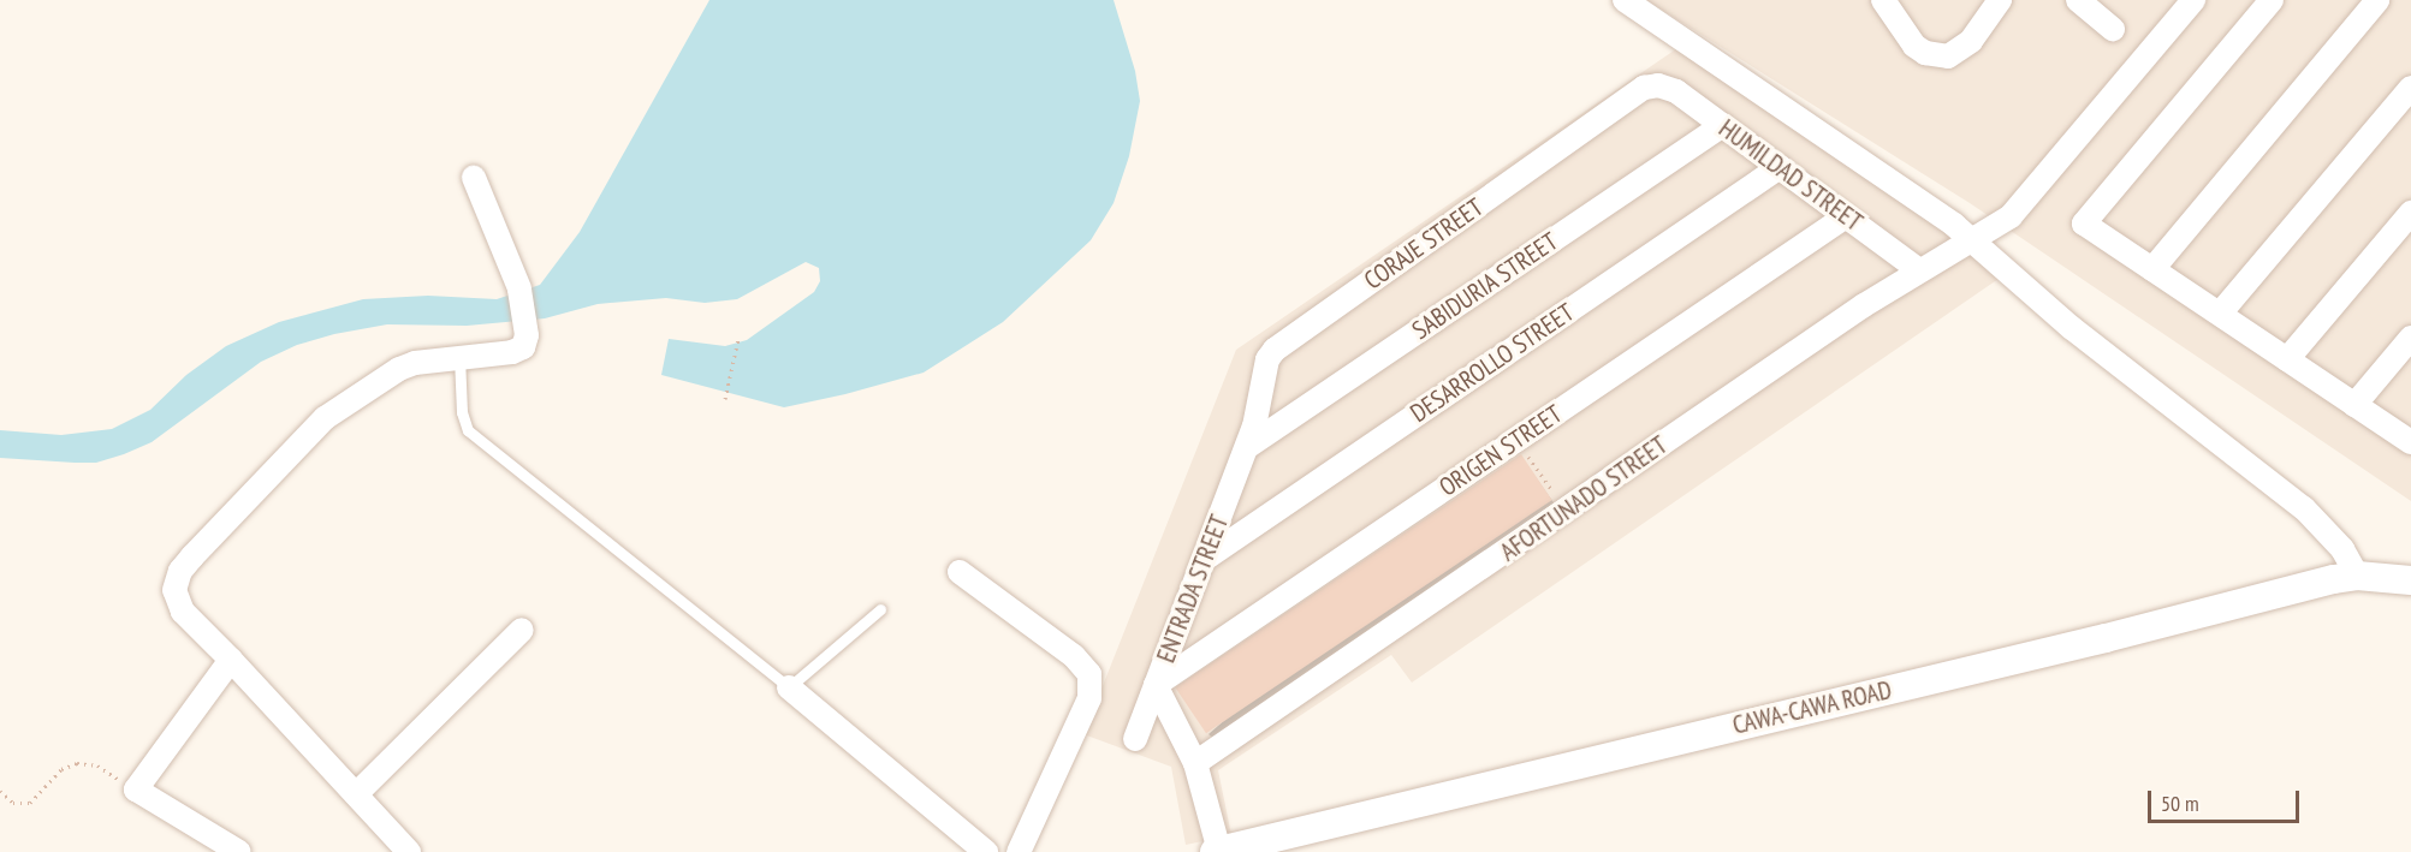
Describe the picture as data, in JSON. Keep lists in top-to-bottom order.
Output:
{
  "streets": {
    "street": [
      "HUMILDAD STREET",
      "CORAJE STREET",
      "SABIDURIA STREET",
      "DESARROLLO STREET",
      "ORIGEN STREET",
      "AFORTUNADO STREET",
      "ENTRADA STREET",
      "CAWA-CAWA ROAD"
    ]
  },
  "crossings": [
    ["HUMILDAD STREET", "CORAJE STREET"],
    ["HUMILDAD STREET", "SABIDURIA STREET"],
    ["HUMILDAD STREET", "DESARROLLO STREET"],
    ["HUMILDAD STREET", "ORIGEN STREET"],
    ["HUMILDAD STREET", "AFORTUNADO STREET"],
    ["CORAJE STREET", "SABIDURIA STREET"],
    ["CORAJE STREET", "ENTRADA STREET"],
    ["SABIDURIA STREET", "ENTRADA STREET"],
    ["DESARROLLO STREET", "ENTRADA STREET"],
    ["ORIGEN STREET", "ENTRADA STREET"],
    ["AFORTUNADO STREET", "ENTRADA STREET"],
    ["ENTRADA STREET", "CAWA-CAWA ROAD"]
  ],
  "scale_bar": "50 m"
}
